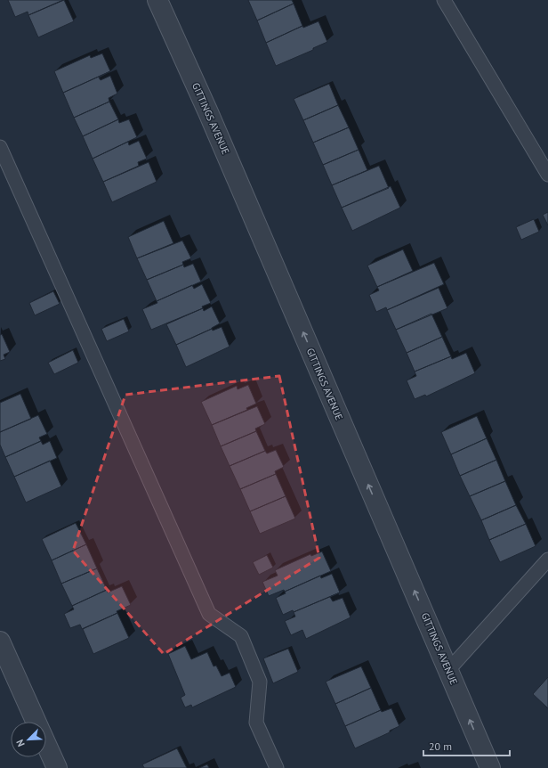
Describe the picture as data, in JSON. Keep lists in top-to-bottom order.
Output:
{
  "streets": {
    "street": ["GITTINGS AVENUE"]
  },
  "one_way": ["GITTINGS AVENUE"],
  "scale_bar": "20 m",
  "north": "bottom left"
}
